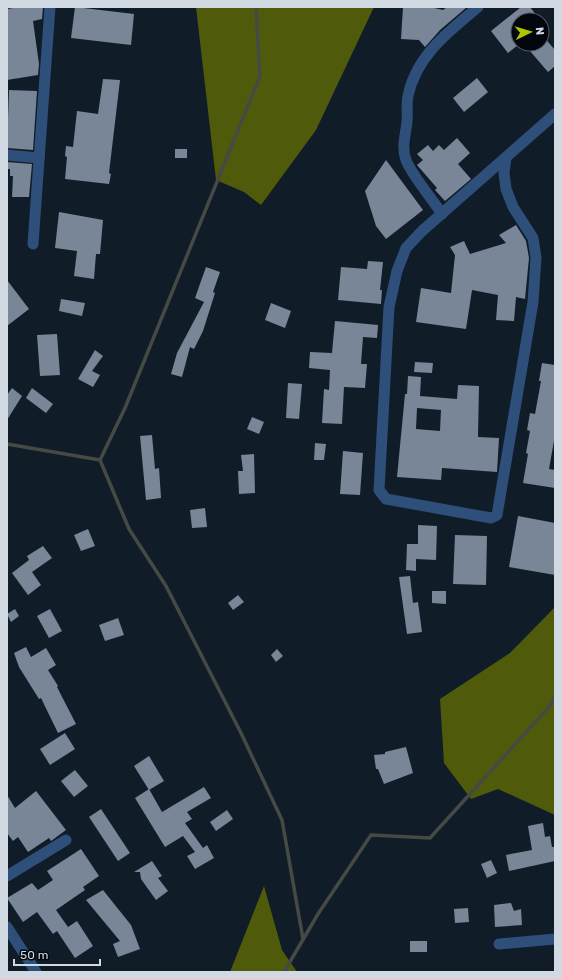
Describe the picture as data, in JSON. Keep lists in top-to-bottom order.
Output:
{
  "scale_bar": "50 m",
  "north": "right"
}
